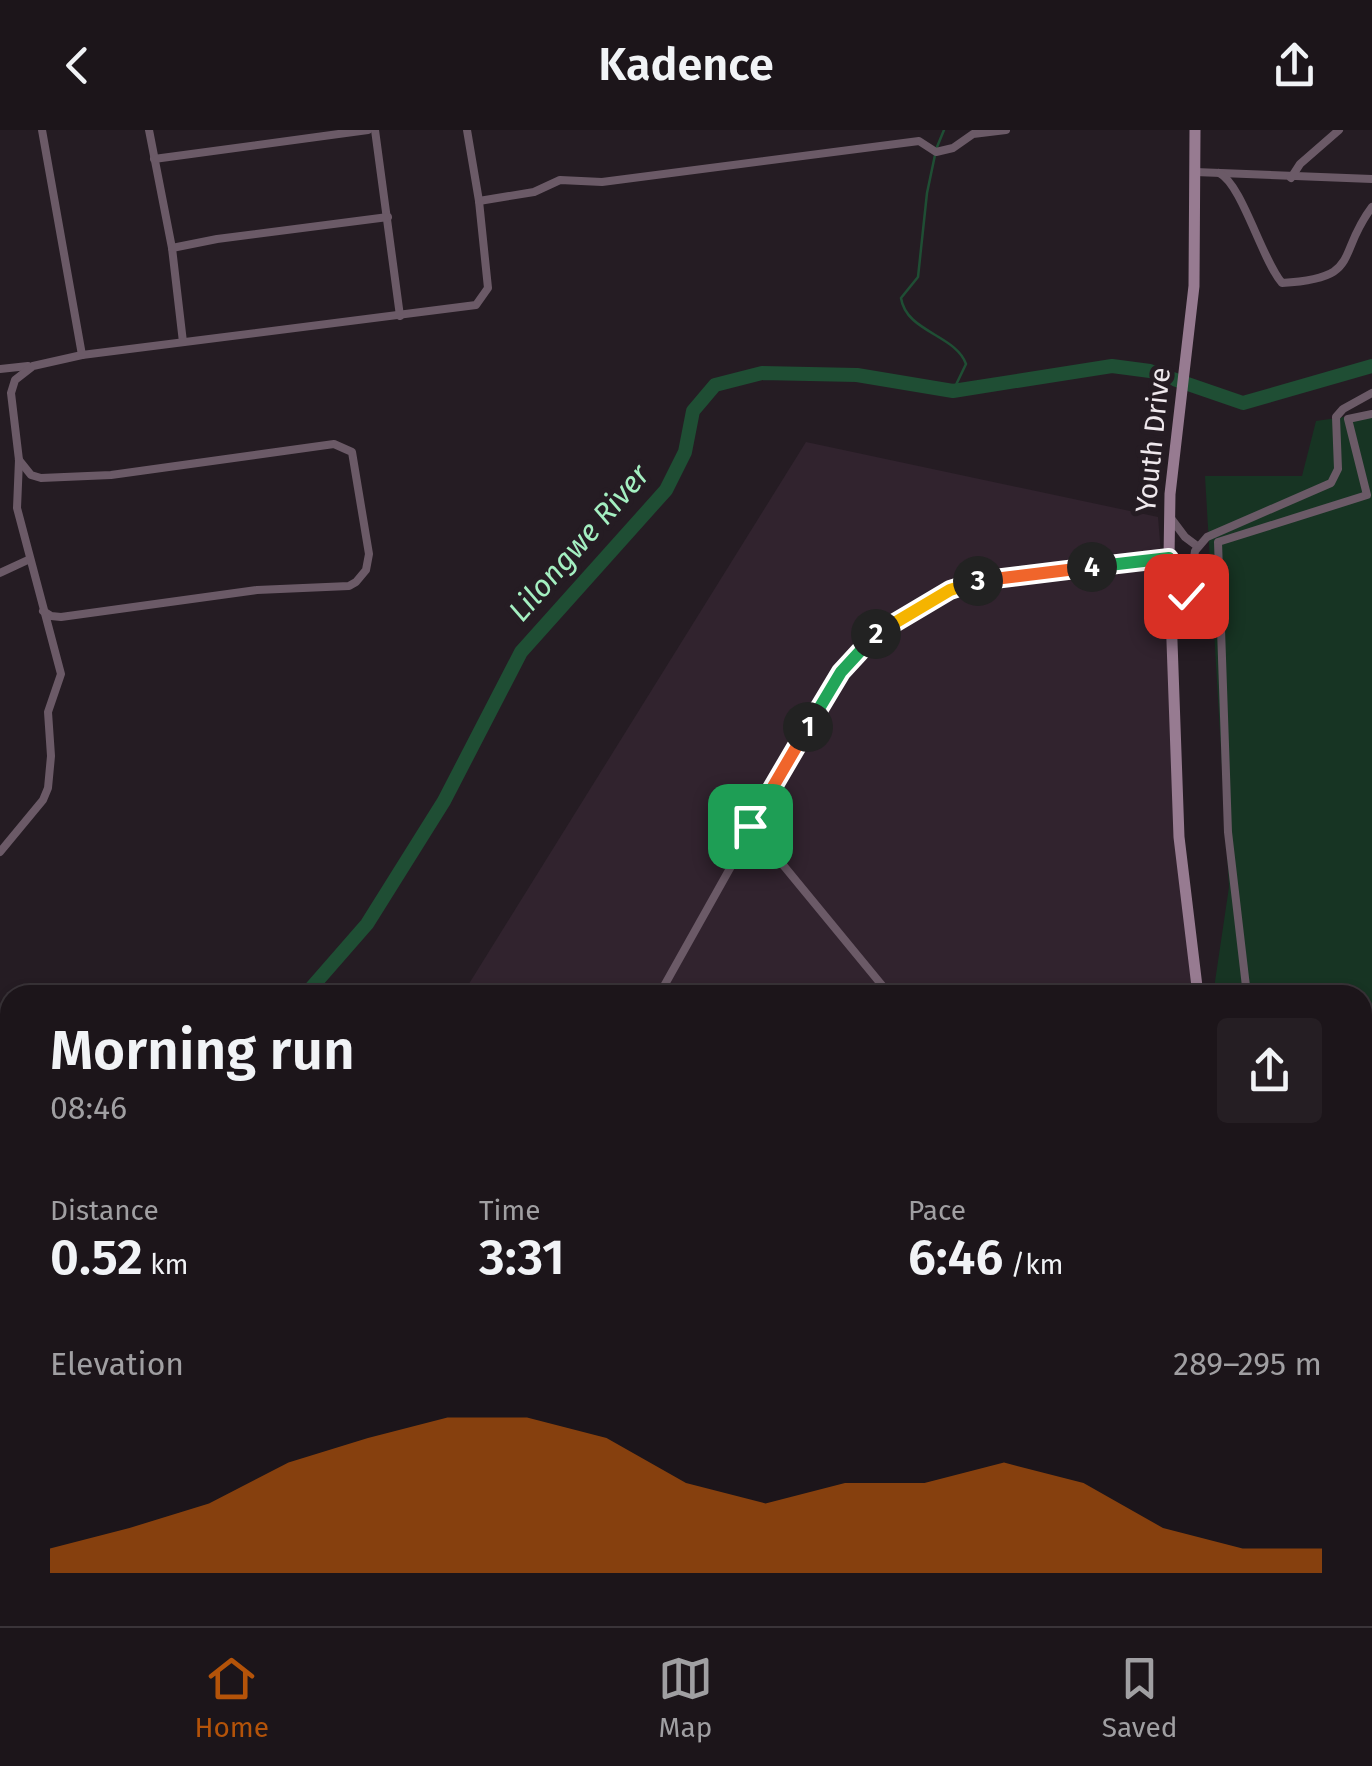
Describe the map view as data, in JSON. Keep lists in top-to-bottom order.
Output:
{
  "streets": {
    "street": ["Youth Drive"]
  },
  "water": ["Lilongwe River"],
  "page": {
    "header": "Kadence",
    "pins": [
      "4",
      "3",
      "2",
      "1"
    ],
    "heading": ["Morning run", "08:46"],
    "stats": [
      ["Distance", "0.52 km"],
      ["Time", "3:31"],
      ["Pace", "6:46 /km"]
    ],
    "chart": ["Elevation", "289–295 m"],
    "tabs": ["Home", "Map", "Saved"]
  }
}
